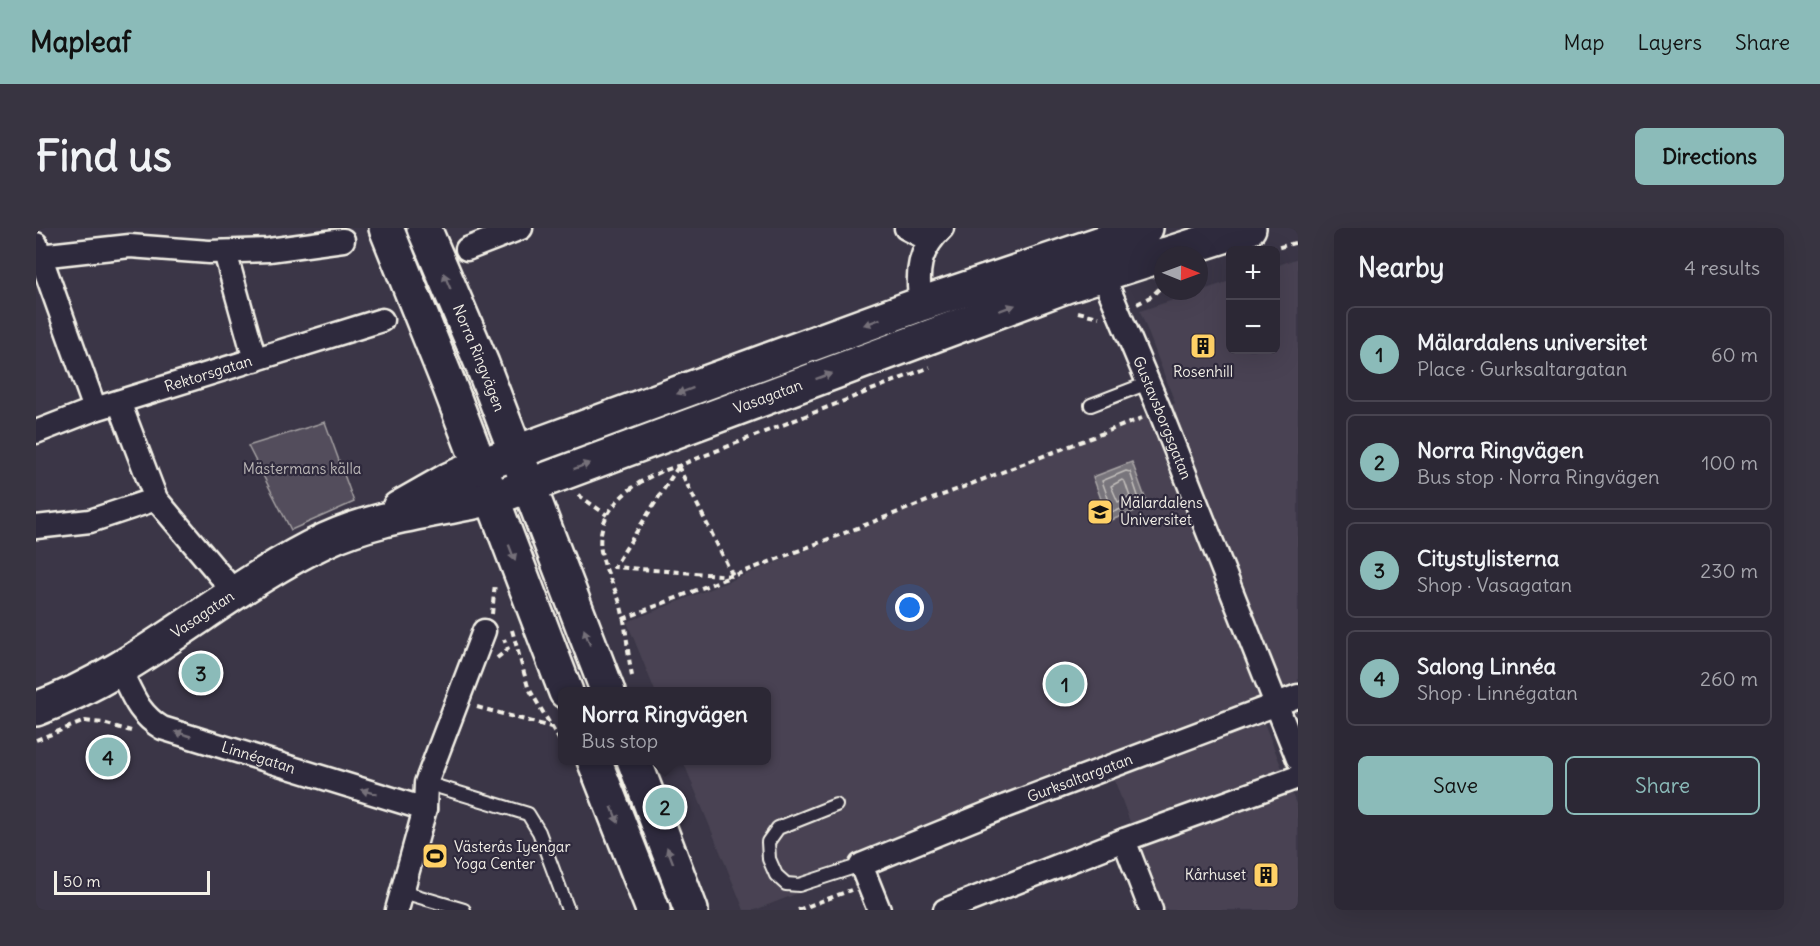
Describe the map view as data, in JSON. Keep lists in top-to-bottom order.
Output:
{
  "streets": {
    "street": [
      "Norra Ringvägen",
      "Rektorsgatan",
      "Vasagatan",
      "Gustavsborgsgatan",
      "Linnégatan",
      "Gurksaltargatan"
    ]
  },
  "crossings": [
    ["Norra Ringvägen", "Vasagatan"],
    ["Vasagatan", "Gustavsborgsgatan"],
    ["Vasagatan", "Linnégatan"],
    ["Gustavsborgsgatan", "Gurksaltargatan"]
  ],
  "one_way": ["Linnégatan"],
  "parks": ["Mästermans källa"],
  "places": {
    "building": ["Rosenhill", "Kårhuset"],
    "school or university": ["Mälardalens Universitet"],
    "sports": ["Västerås Iyengar Yoga Center"]
  },
  "scale_bar": "50 m",
  "north": "right",
  "page": {
    "header": "Mapleaf",
    "nav": ["Map", "Layers", "Share"],
    "buttons": [
      "Directions",
      ["Save", "Share"]
    ],
    "title": "Find us",
    "heading": ["Nearby", "4 results"],
    "map_buttons": ["+", "−"],
    "list": [
      {
        "mark": "1",
        "name": "Mälardalens universitet",
        "note": "Place · Gurksaltargatan",
        "value": "60 m"
      },
      {
        "mark": "2",
        "name": "Norra Ringvägen",
        "note": "Bus stop · Norra Ringvägen",
        "value": "100 m"
      },
      {
        "mark": "3",
        "name": "Citystylisterna",
        "note": "Shop · Vasagatan",
        "value": "230 m"
      },
      {
        "mark": "4",
        "name": "Salong Linnéa",
        "note": "Shop · Linnégatan",
        "value": "260 m"
      }
    ],
    "pins": [
      "3",
      "1",
      "4",
      "2"
    ],
    "popup": ["Norra Ringvägen", "Bus stop"],
    "scale": "50 m"
  }
}
